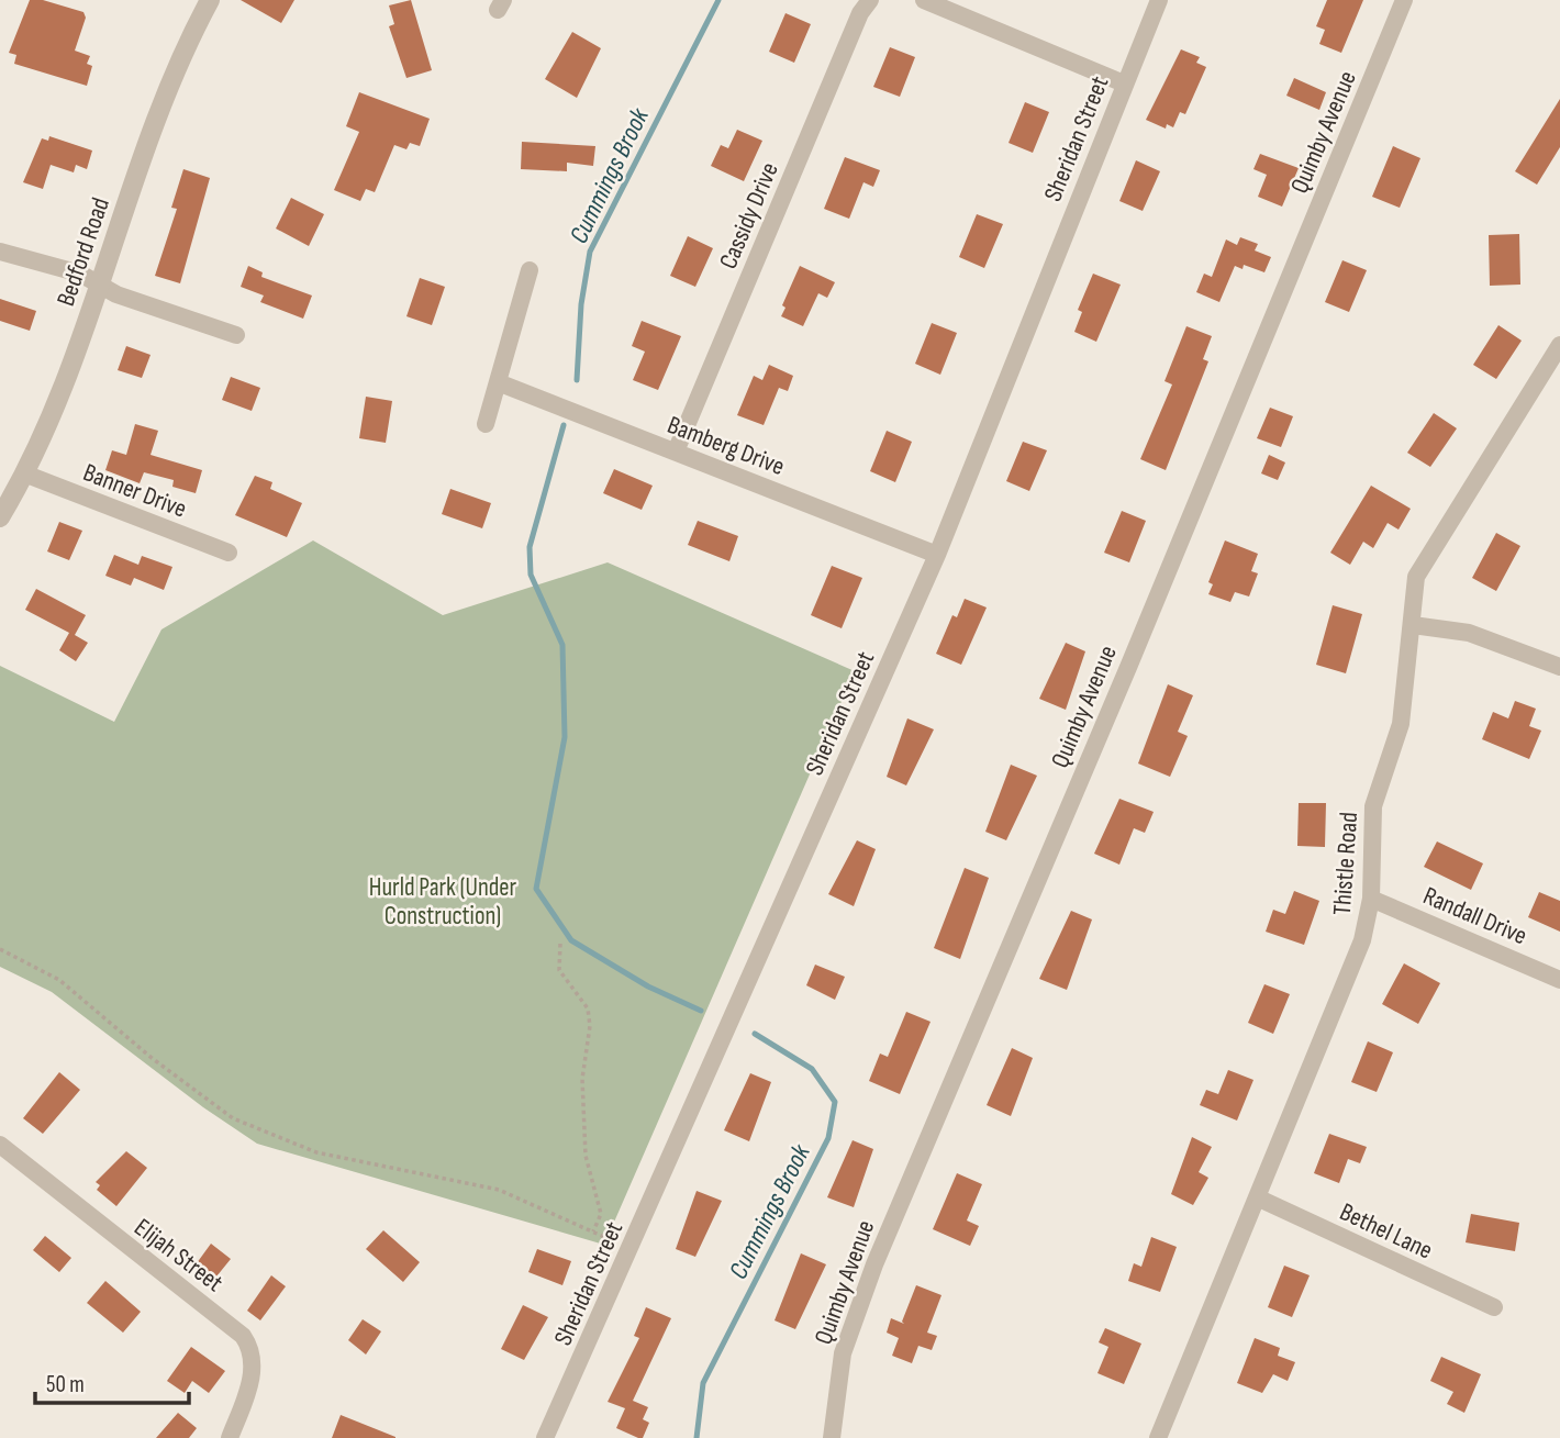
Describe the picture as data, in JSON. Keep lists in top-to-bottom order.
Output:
{
  "streets": {
    "street": [
      "Quimby Avenue",
      "Sheridan Street",
      "Cassidy Drive",
      "Bedford Road",
      "Bamberg Drive",
      "Banner Drive",
      "Thistle Road",
      "Randall Drive",
      "Bethel Lane",
      "Elijah Street"
    ]
  },
  "crossings": [
    ["Sheridan Street", "Bamberg Drive"],
    ["Cassidy Drive", "Bamberg Drive"],
    ["Bedford Road", "Banner Drive"],
    ["Thistle Road", "Randall Drive"],
    ["Thistle Road", "Bethel Lane"]
  ],
  "water": ["Cummings Brook"],
  "parks": ["Hurld Park (Under Construction)"],
  "scale_bar": "50 m"
}
